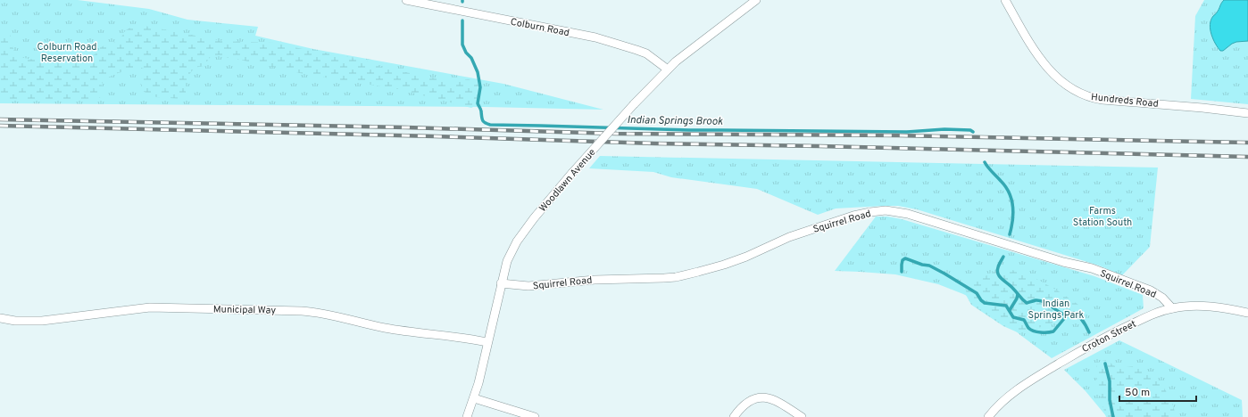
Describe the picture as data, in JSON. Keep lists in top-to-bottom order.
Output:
{
  "streets": {
    "street": [
      "Colburn Road",
      "Hundreds Road",
      "Woodlawn Avenue",
      "Squirrel Road",
      "Municipal Way",
      "Croton Street"
    ]
  },
  "crossings": [
    ["Colburn Road", "Woodlawn Avenue"],
    ["Woodlawn Avenue", "Squirrel Road"],
    ["Woodlawn Avenue", "Municipal Way"],
    ["Squirrel Road", "Croton Street"]
  ],
  "water": ["Indian Springs Brook"],
  "parks": ["Colburn Road Reservation", "Farms Station South", "Indian Springs Park"],
  "scale_bar": "50 m"
}
